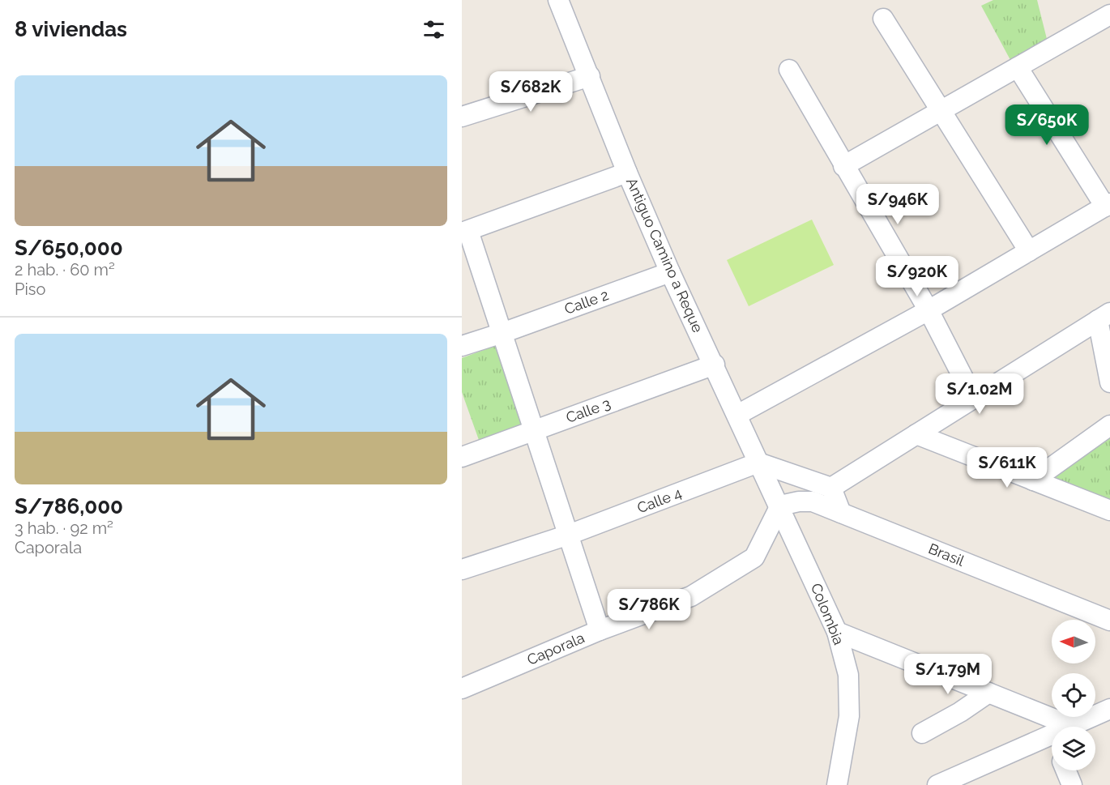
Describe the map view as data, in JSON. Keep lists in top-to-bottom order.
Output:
{
  "streets": {
    "street": [
      "Antiguo Camino a Reque",
      "Calle 2",
      "Calle 3",
      "Calle 4",
      "Brasil",
      "Colombia",
      "Caporala"
    ]
  },
  "crossings": [
    ["Antiguo Camino a Reque", "Calle 2"],
    ["Antiguo Camino a Reque", "Calle 3"],
    ["Antiguo Camino a Reque", "Calle 4"],
    ["Antiguo Camino a Reque", "Brasil"],
    ["Antiguo Camino a Reque", "Colombia"],
    ["Antiguo Camino a Reque", "Caporala"],
    ["Brasil", "Colombia"],
    ["Brasil", "Caporala"],
    ["Colombia", "Caporala"]
  ],
  "north": "left",
  "page": {
    "heading": "8 viviendas",
    "list": [
      {
        "name": "S/650,000",
        "note": "2 hab. · 60 m² · Piso"
      },
      {
        "name": "S/786,000",
        "note": "3 hab. · 92 m² · Caporala"
      }
    ],
    "price": [
      "S/682K",
      "S/650K",
      "S/946K",
      "S/920K",
      "S/1.02M",
      "S/611K",
      "S/786K",
      "S/1.79M"
    ]
  }
}
